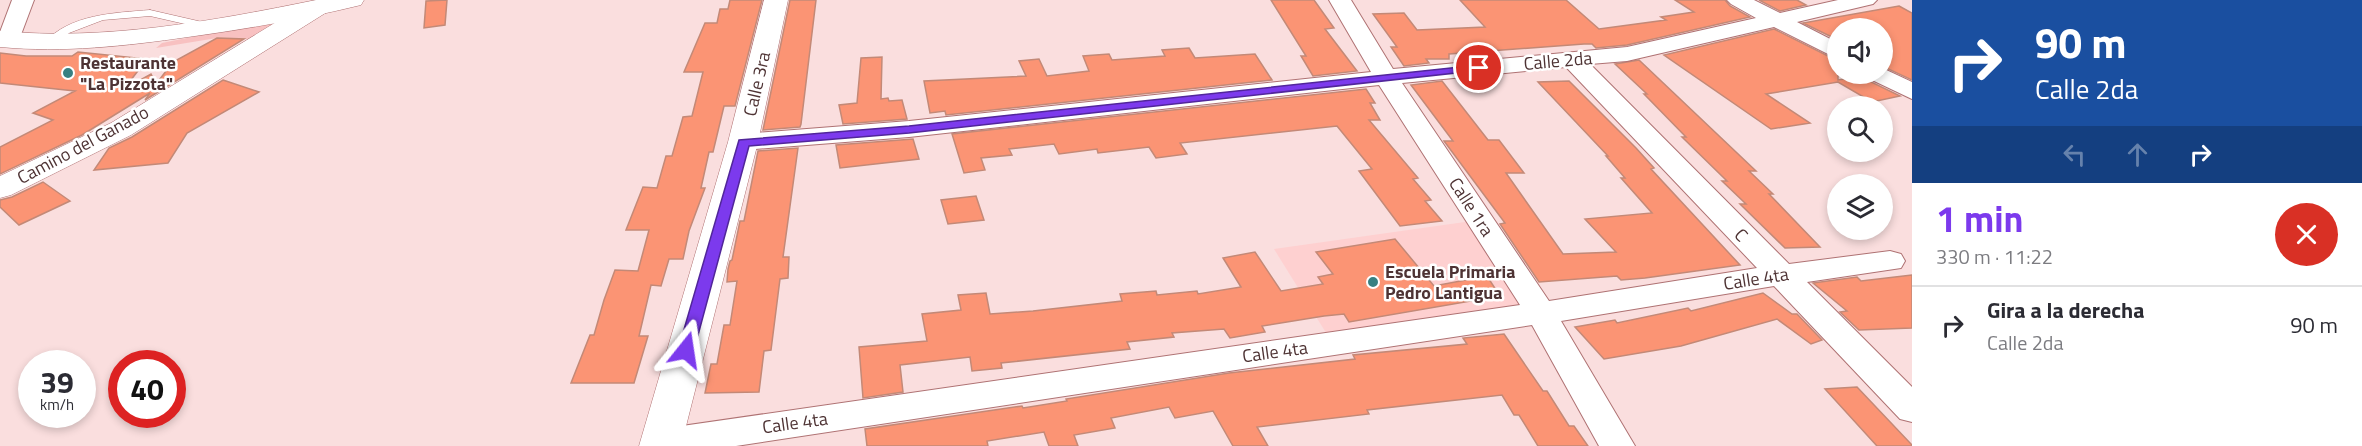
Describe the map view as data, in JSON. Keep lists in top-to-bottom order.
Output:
{
  "streets": {
    "street": [
      "Calle 2da",
      "Calle 3ra",
      "Camino del Ganado",
      "Calle 1ra",
      "C",
      "Calle 4ta"
    ]
  },
  "crossings": [
    ["Calle 2da", "Calle 3ra"],
    ["Calle 2da", "Calle 1ra"],
    ["Calle 2da", "C"],
    ["Calle 3ra", "Calle 4ta"],
    ["Calle 1ra", "Calle 4ta"],
    ["C", "Calle 4ta"]
  ],
  "places": ["Restaurante \"La Pizzota\"", "Escuela Primaria Pedro Lantigua"],
  "page": {
    "turn": ["90 m", "Calle 2da"],
    "heading": ["1 min", "330 m · 11:22"],
    "list": [
      {
        "name": "Gira a la derecha",
        "note": "Calle 2da",
        "value": "90 m"
      }
    ],
    "speed": "39 km/h",
    "limit": "40"
  }
}
